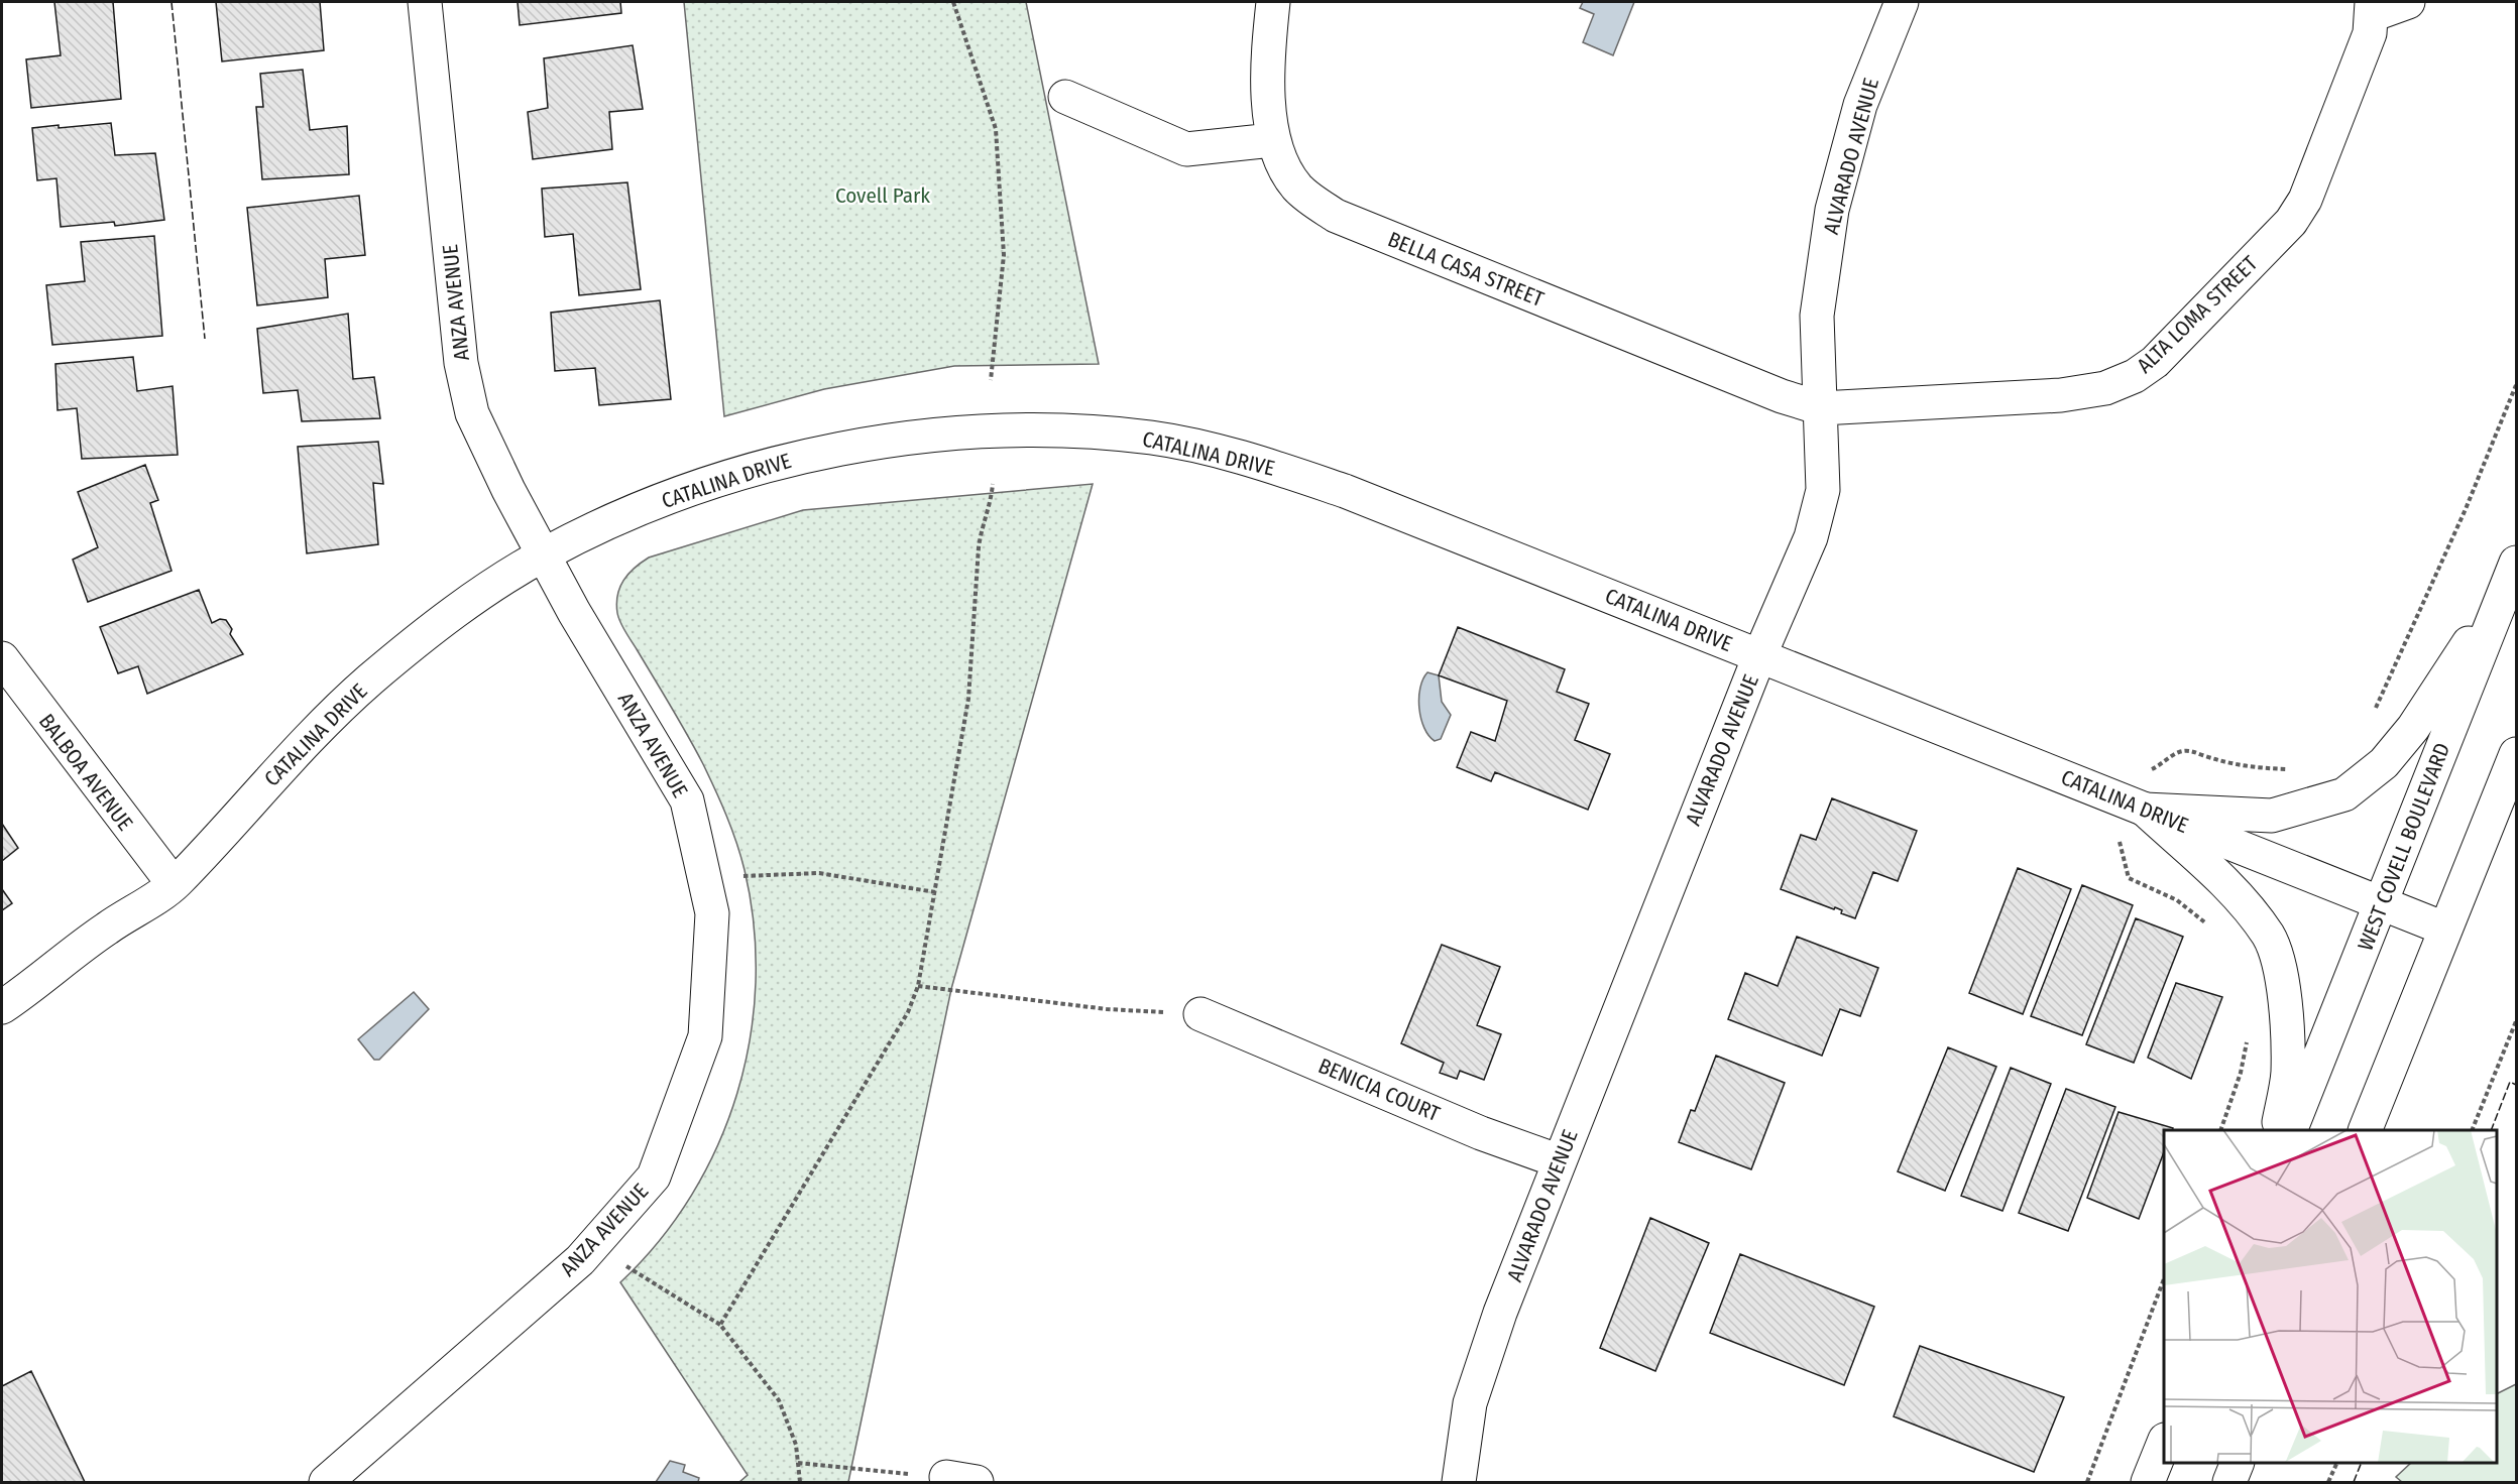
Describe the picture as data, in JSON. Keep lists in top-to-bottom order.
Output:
{
  "streets": {
    "street": [
      "ALVARADO AVENUE",
      "BELLA CASA STREET",
      "ANZA AVENUE",
      "ALTA LOMA STREET",
      "CATALINA DRIVE",
      "BALBOA AVENUE",
      "WEST COVELL BOULEVARD",
      "BENICIA COURT"
    ]
  },
  "crossings": [
    ["ALVARADO AVENUE", "BELLA CASA STREET"],
    ["ALVARADO AVENUE", "ALTA LOMA STREET"],
    ["ALVARADO AVENUE", "CATALINA DRIVE"],
    ["ALVARADO AVENUE", "BENICIA COURT"],
    ["BELLA CASA STREET", "ALTA LOMA STREET"],
    ["ANZA AVENUE", "CATALINA DRIVE"],
    ["CATALINA DRIVE", "BALBOA AVENUE"],
    ["CATALINA DRIVE", "WEST COVELL BOULEVARD"]
  ],
  "parks": ["Covell Park"]
}
